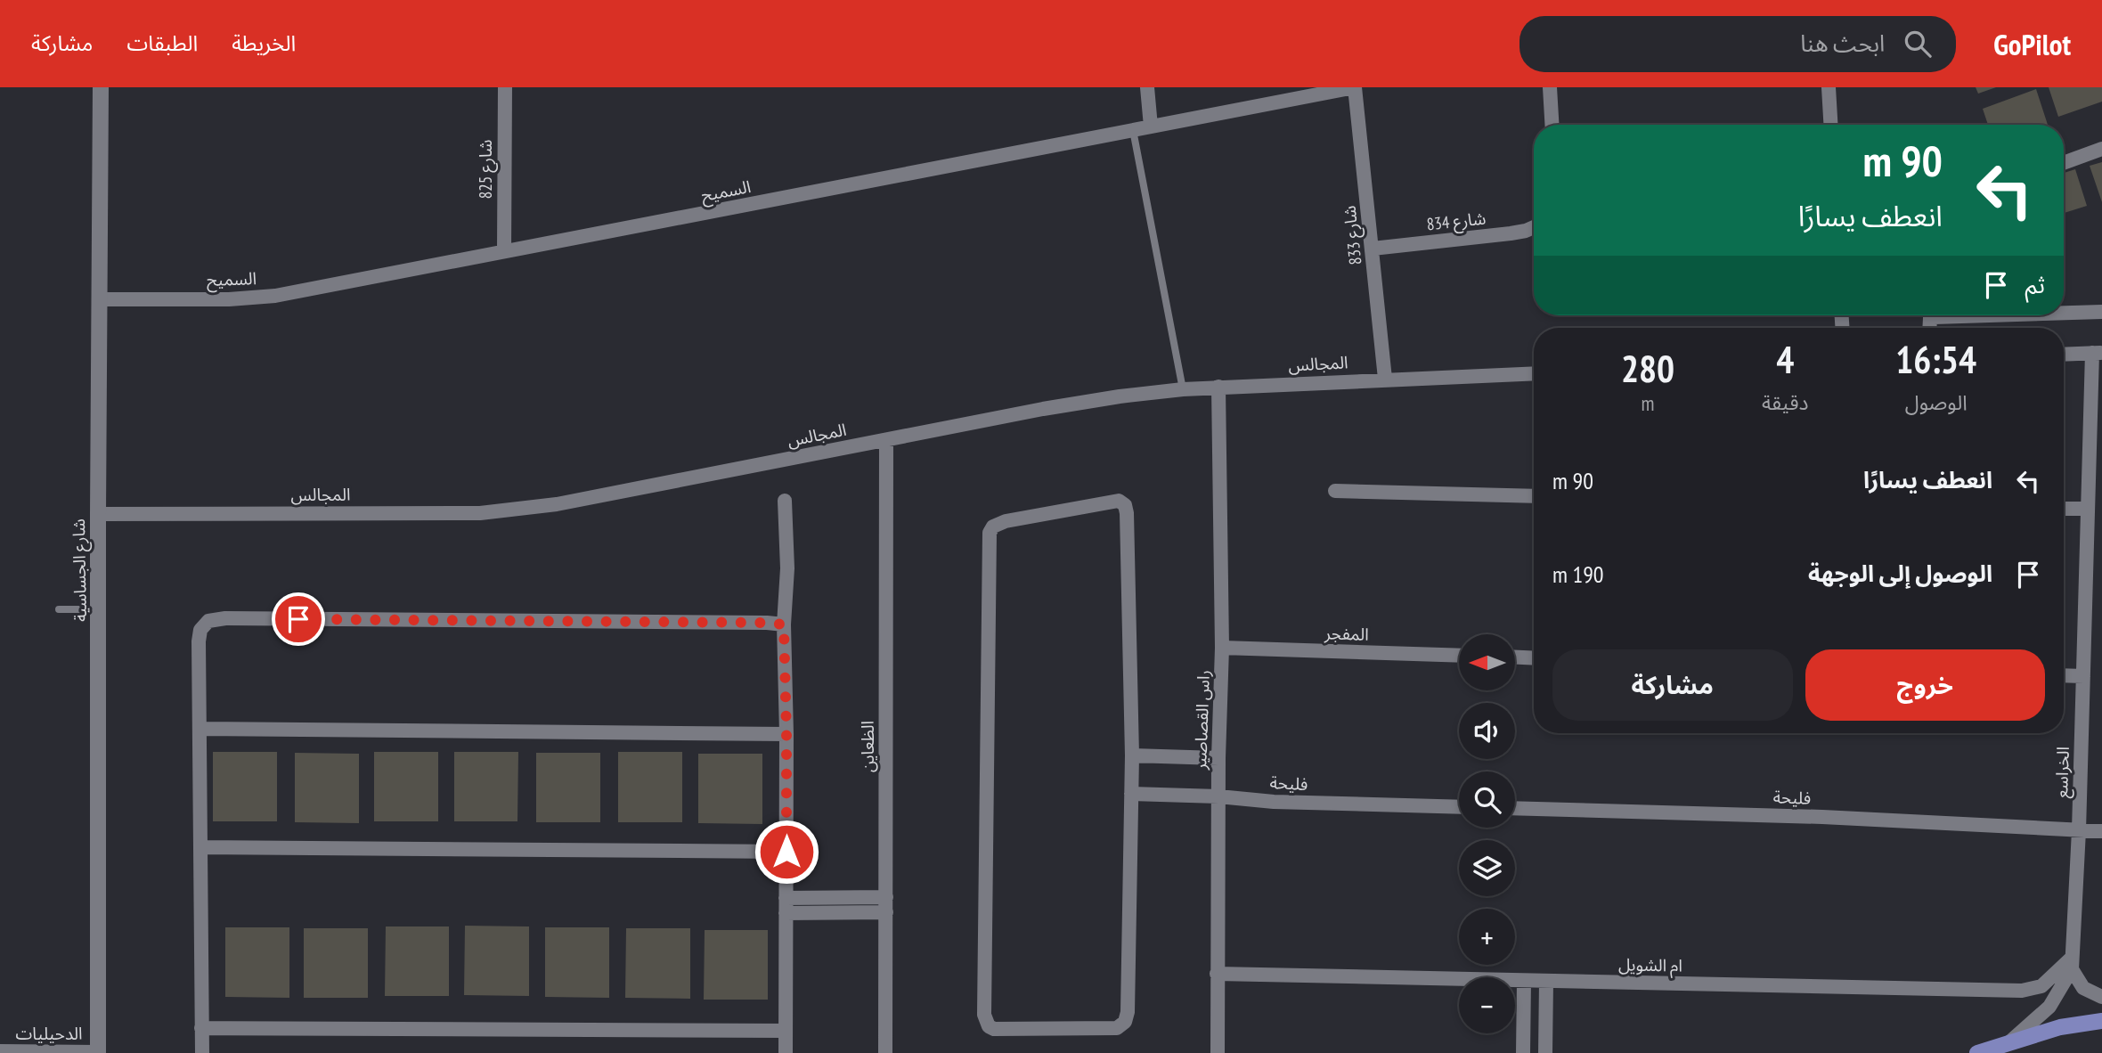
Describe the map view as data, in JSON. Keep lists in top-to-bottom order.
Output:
{
  "streets": {
    "street": [
      "شارع 825",
      "السميح",
      "شارع 834",
      "شارع 833",
      "المجالس",
      "شارع الجساسية",
      "المفجر",
      "راس القصاصير",
      "الظعاين",
      "الخراسع",
      "فليحة",
      "ام الشويل",
      "الدحيليات"
    ]
  },
  "crossings": [
    ["شارع 825", "السميح"],
    ["السميح", "شارع 833"],
    ["السميح", "شارع الجساسية"],
    ["شارع 834", "شارع 833"],
    ["شارع 833", "المجالس"],
    ["المجالس", "شارع الجساسية"],
    ["المجالس", "راس القصاصير"],
    ["المجالس", "الظعاين"],
    ["شارع الجساسية", "الدحيليات"],
    ["المفجر", "راس القصاصير"],
    ["راس القصاصير", "فليحة"],
    ["راس القصاصير", "ام الشويل"],
    ["الخراسع", "فليحة"],
    ["الخراسع", "ام الشويل"]
  ],
  "north": "left",
  "page": {
    "header": "GoPilot",
    "search": "ابحث هنا",
    "nav": ["الخريطة", "الطبقات", "مشاركة"],
    "turn": ["90 m", "انعطف يسارًا"],
    "then": "ثم",
    "eta": [
      "16:54",
      "الوصول",
      "4",
      "دقيقة",
      "280",
      "m"
    ],
    "list": [
      {
        "name": "انعطف يسارًا",
        "value": "90 m"
      },
      {
        "name": "الوصول إلى الوجهة",
        "value": "190 m"
      }
    ],
    "map_buttons": ["+", "−"],
    "buttons": ["خروج", "مشاركة"]
  }
}
